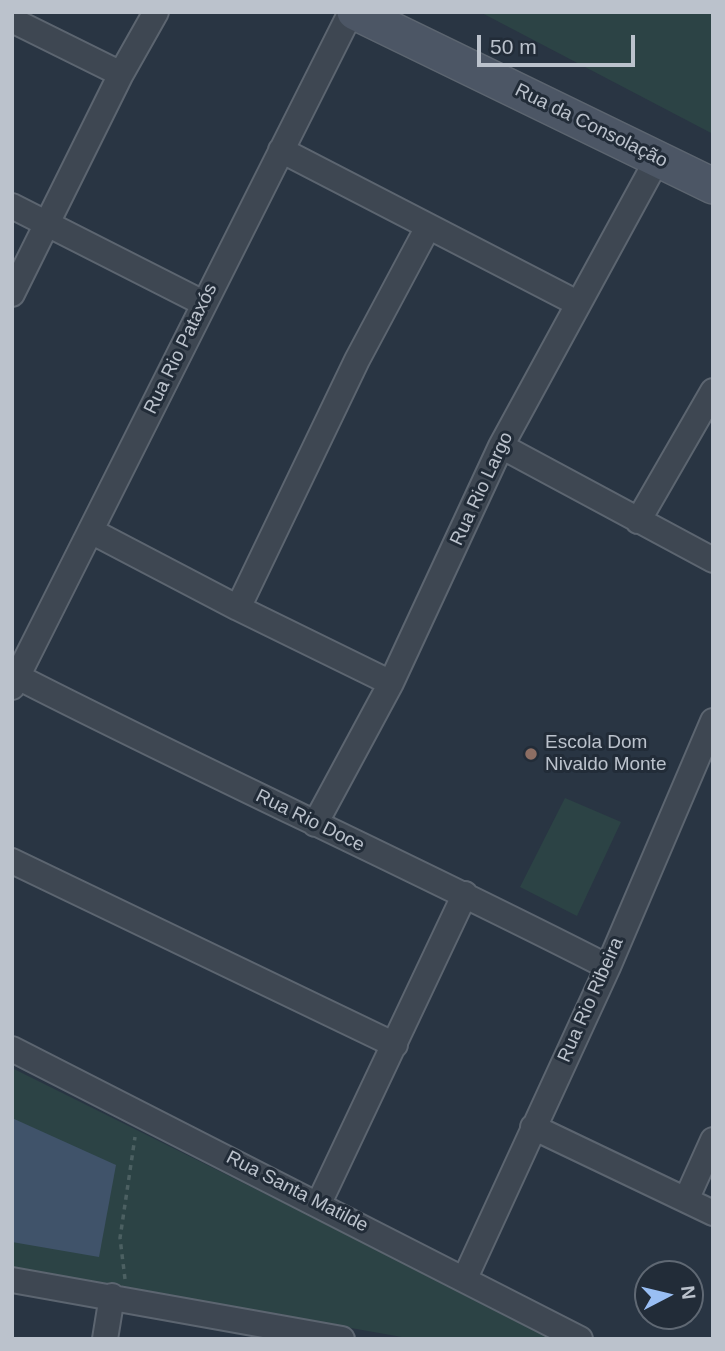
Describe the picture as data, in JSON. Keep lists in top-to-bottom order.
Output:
{
  "streets": {
    "street": [
      "Rua da Consolação",
      "Rua Rio Pataxós",
      "Rua Rio Largo",
      "Rua Rio Doce",
      "Rua Rio Ribeira",
      "Rua Santa Matilde"
    ]
  },
  "crossings": [
    ["Rua da Consolação", "Rua Rio Pataxós"],
    ["Rua da Consolação", "Rua Rio Largo"],
    ["Rua Rio Pataxós", "Rua Rio Doce"],
    ["Rua Rio Largo", "Rua Rio Doce"],
    ["Rua Rio Doce", "Rua Rio Ribeira"],
    ["Rua Rio Ribeira", "Rua Santa Matilde"]
  ],
  "places": ["Escola Dom Nivaldo Monte"],
  "scale_bar": "50 m",
  "north": "right"
}
